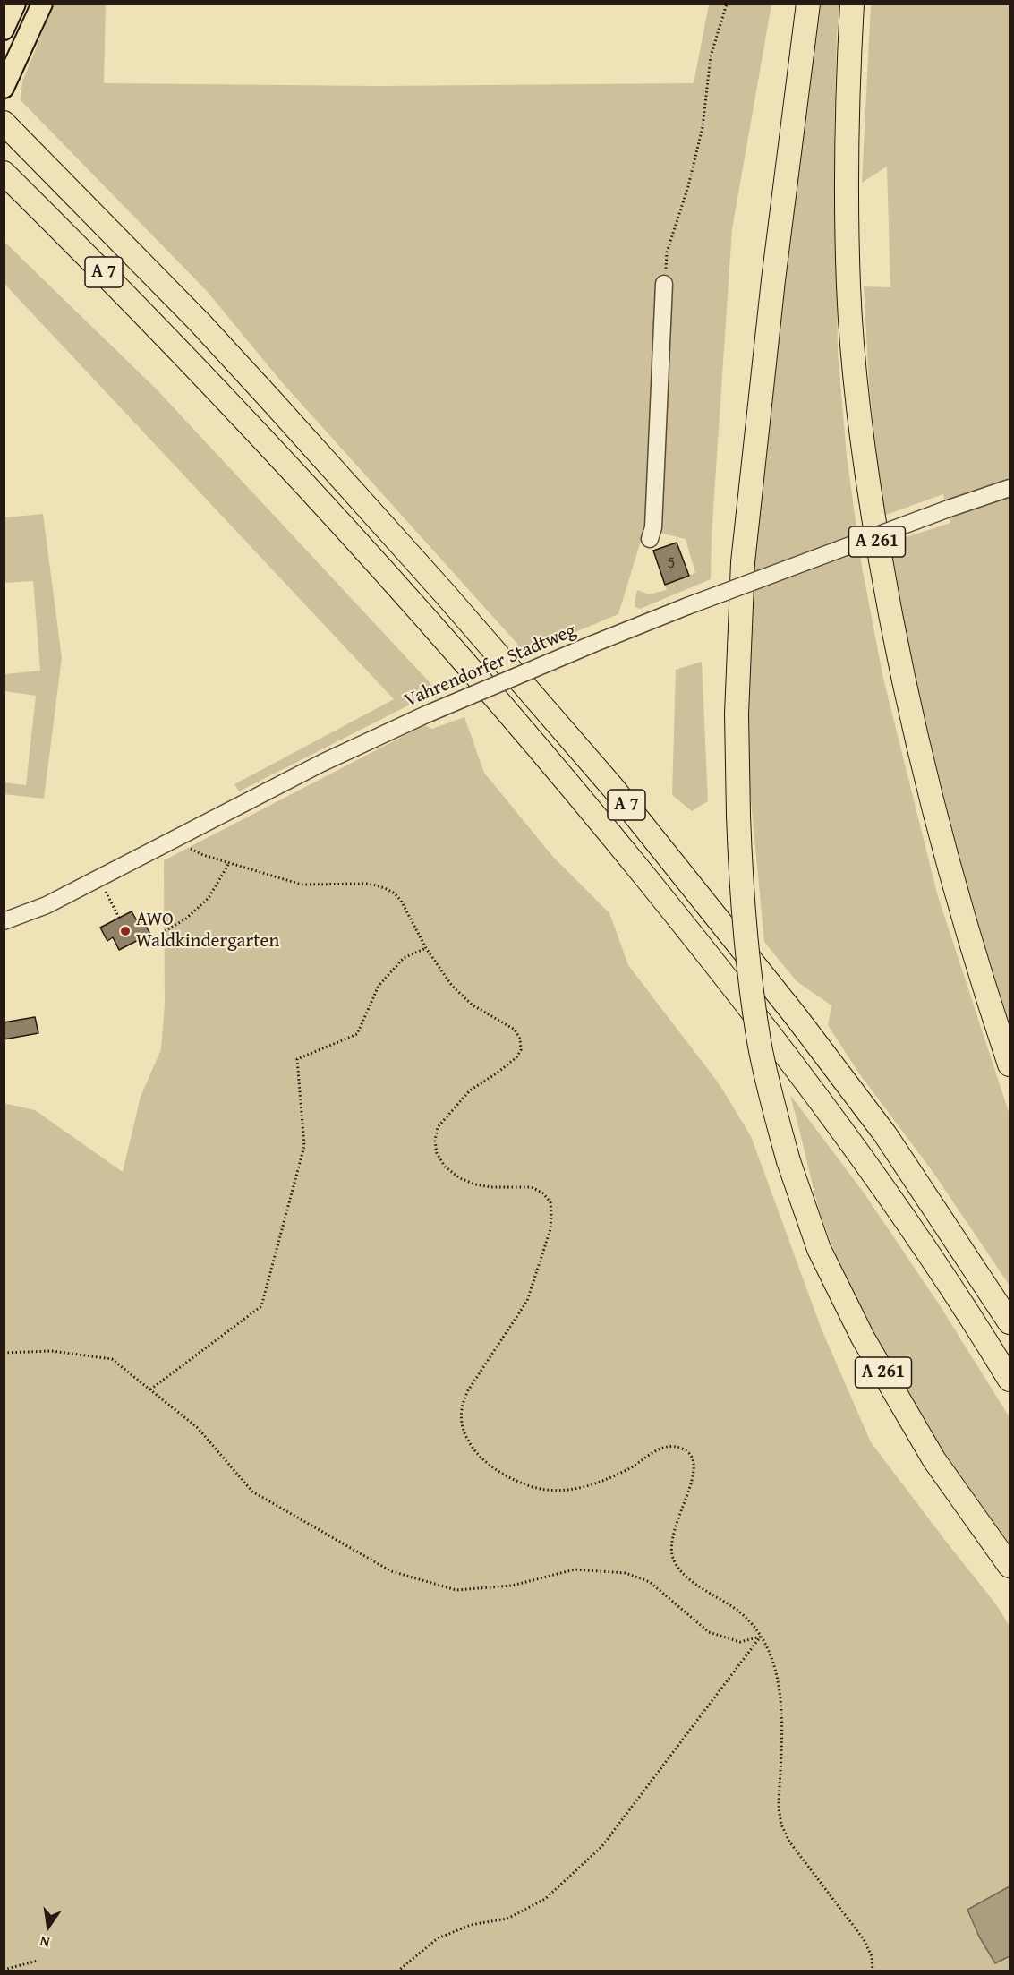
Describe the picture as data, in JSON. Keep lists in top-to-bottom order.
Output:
{
  "streets": {
    "highway": ["A 7", "A 261"],
    "street": ["Vahrendorfer Stadtweg"]
  },
  "places": ["AWO Waldkindergarten"],
  "house_numbers": ["5"],
  "north": "bottom"
}
